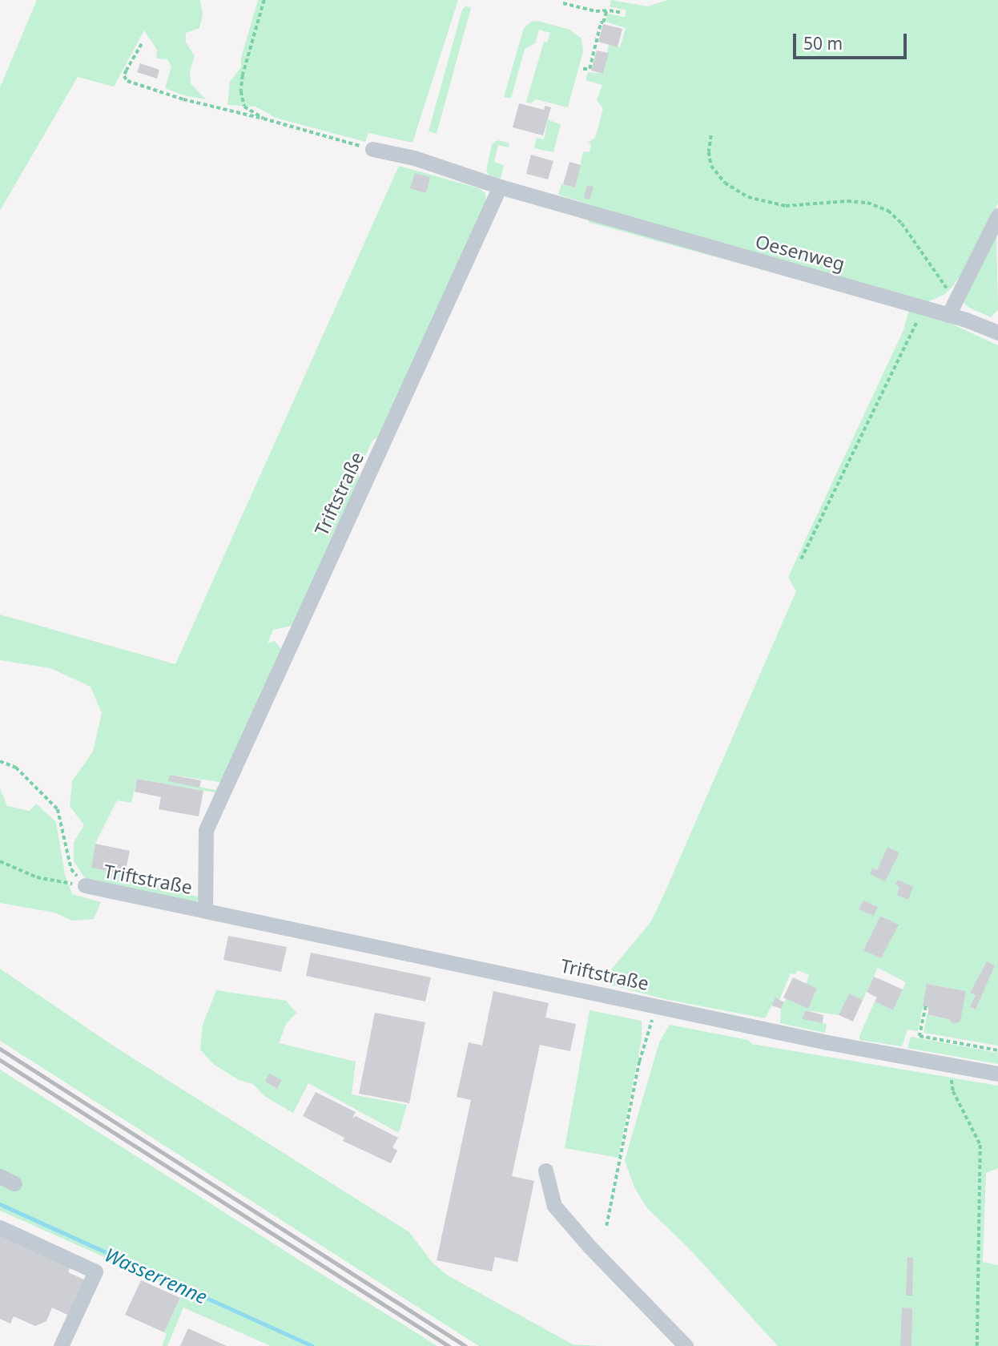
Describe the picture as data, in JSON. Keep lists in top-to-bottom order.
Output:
{
  "streets": {
    "street": ["Oesenweg", "Triftstraße"]
  },
  "crossings": [
    ["Oesenweg", "Triftstraße"]
  ],
  "water": ["Wasserrenne"],
  "scale_bar": "50 m"
}
